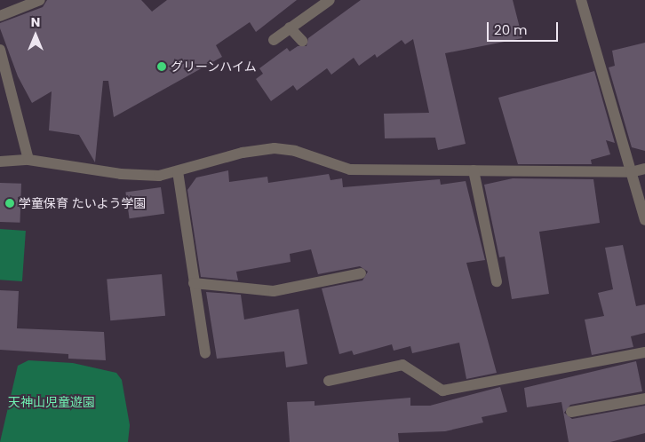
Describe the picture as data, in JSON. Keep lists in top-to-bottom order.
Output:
{
  "parks": ["天神山児童遊園"],
  "places": ["グリーンハイム", "学童保育 たいよう学園"],
  "scale_bar": "20 m",
  "north": "top"
}
